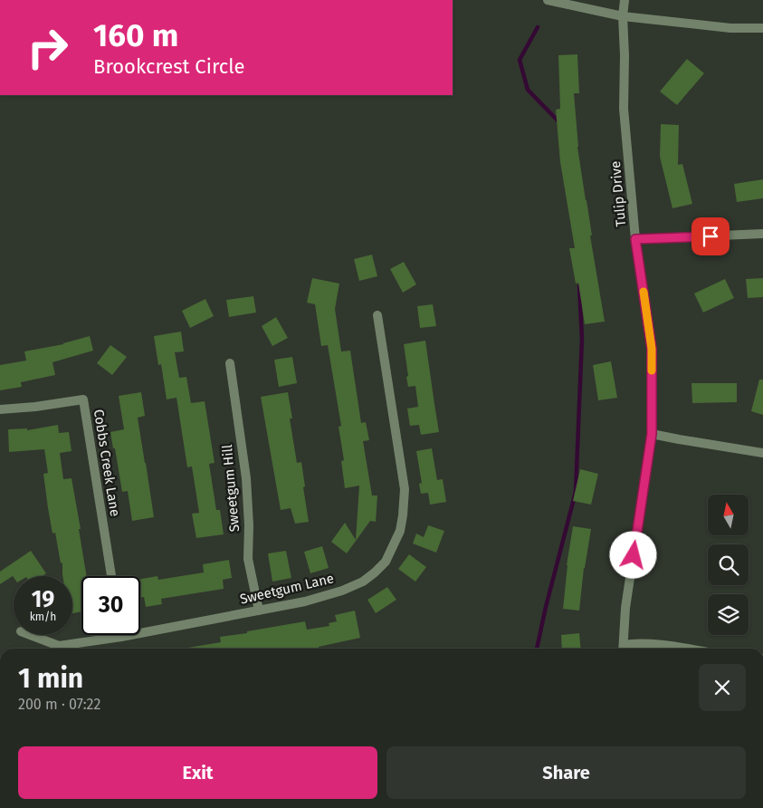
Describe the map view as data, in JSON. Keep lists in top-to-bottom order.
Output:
{
  "streets": {
    "street": [
      "Tulip Drive",
      "Cobbs Creek Lane",
      "Sweetgum Hill",
      "Sweetgum Lane"
    ]
  },
  "crossings": [
    ["Sweetgum Hill", "Sweetgum Lane"]
  ],
  "north": "top",
  "page": {
    "turn": ["160 m", "Brookcrest Circle"],
    "speed": "19 km/h",
    "limit": "30",
    "heading": ["1 min", "200 m · 07:22"],
    "buttons": ["Exit", "Share"]
  }
}
